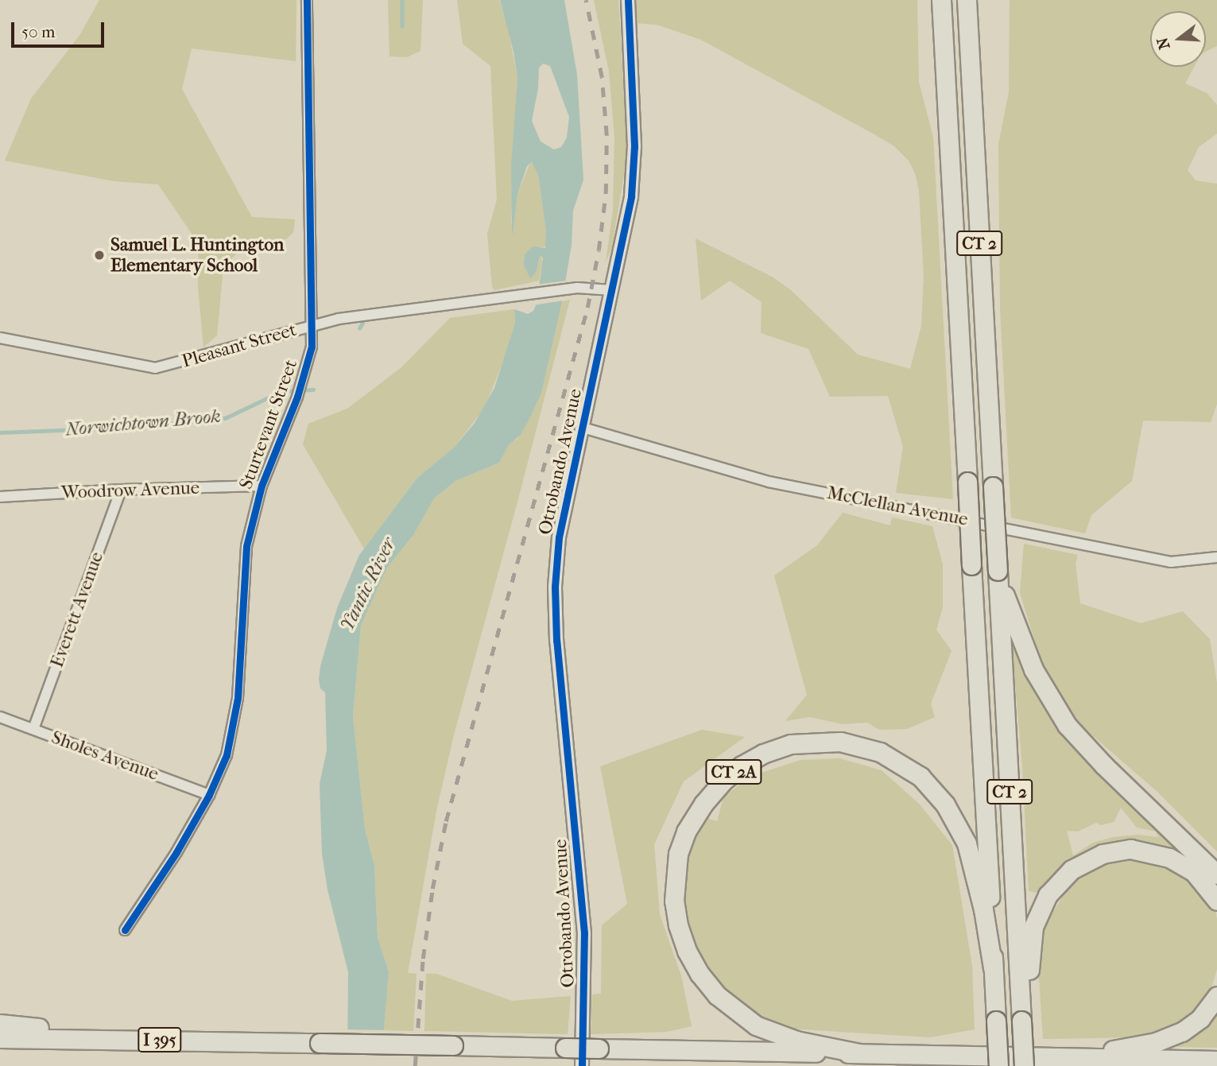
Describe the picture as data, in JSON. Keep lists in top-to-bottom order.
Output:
{
  "streets": {
    "highway": ["CT 2", "CT 2A", "I 395"],
    "street": [
      "Pleasant Street",
      "Sturtevant Street",
      "Otrobando Avenue",
      "Woodrow Avenue",
      "McClellan Avenue",
      "Everett Avenue",
      "Sholes Avenue"
    ]
  },
  "crossings": [
    ["CT 2", "CT 2A"],
    ["Pleasant Street", "Sturtevant Street"],
    ["Pleasant Street", "Otrobando Avenue"],
    ["Sturtevant Street", "Woodrow Avenue"],
    ["Sturtevant Street", "Sholes Avenue"],
    ["Otrobando Avenue", "McClellan Avenue"],
    ["Woodrow Avenue", "Everett Avenue"],
    ["Everett Avenue", "Sholes Avenue"],
    ["CT 2A", "I 395"]
  ],
  "water": ["Norwichtown Brook", "Yantic River"],
  "places": ["Samuel L. Huntington Elementary School"],
  "scale_bar": "50 m",
  "north": "left"
}
